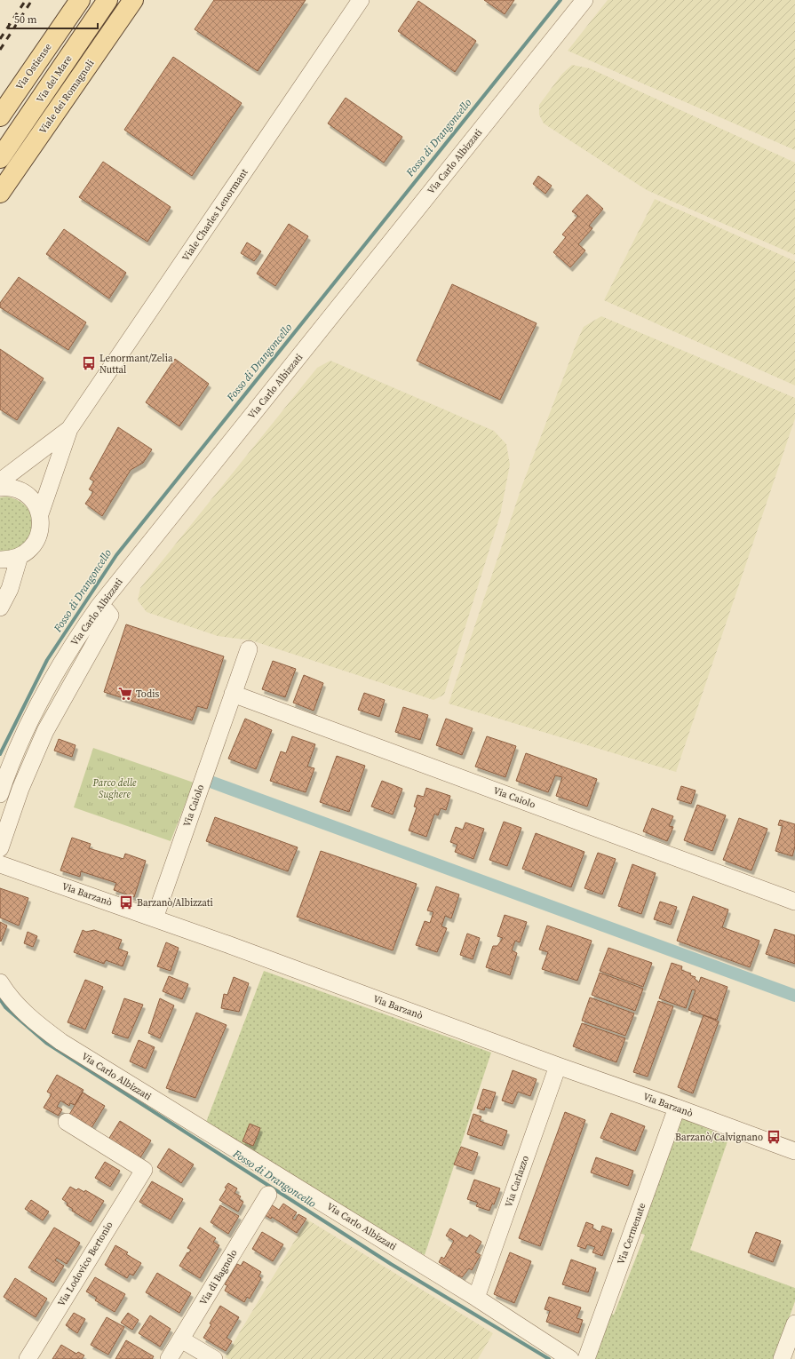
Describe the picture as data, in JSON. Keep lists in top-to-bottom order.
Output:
{
  "streets": {
    "main road": ["Via Ostiense", "Via del Mare", "Viale dei Romagnoli"],
    "street": [
      "Via Carlo Albizzati",
      "Viale Charles Lenormant",
      "Via Caiolo",
      "Via Barzanò",
      "Via Carlazzo",
      "Via Cermenate",
      "Via Lodovico Bertonio",
      "Via di Bagnolo"
    ]
  },
  "crossings": [
    ["Via Carlo Albizzati", "Via Carlazzo"],
    ["Via Caiolo", "Via Barzanò"],
    ["Via Barzanò", "Via Carlazzo"],
    ["Via Barzanò", "Via Cermenate"]
  ],
  "water": ["Fosso di Drangoncello"],
  "parks": ["Parco delle Sughere"],
  "places": {
    "bus stop": ["Lenormant/Zelia Nuttal", "Barzanò/Albizzati", "Barzanò/Calvignano"],
    "supermarket": ["Todis"]
  },
  "scale_bar": "50 m"
}
